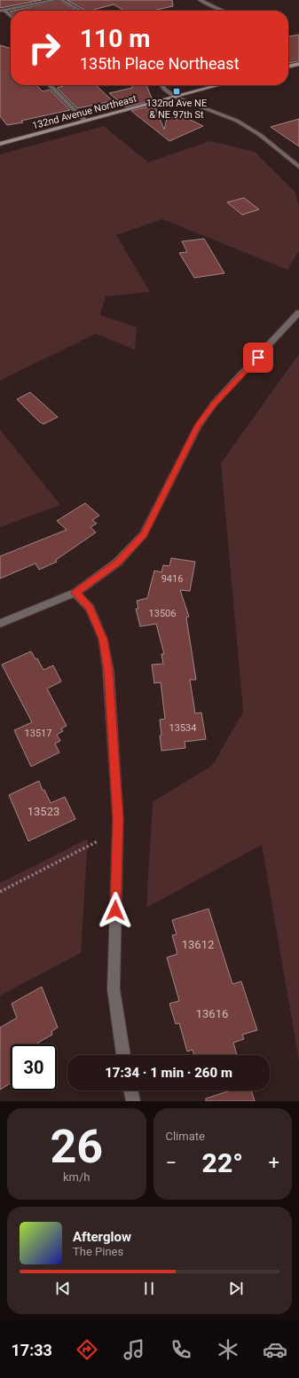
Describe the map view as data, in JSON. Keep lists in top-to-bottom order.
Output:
{
  "streets": {
    "street": ["132nd Avenue Northeast"]
  },
  "places": {
    "transit": ["132nd Ave NE & NE 97th St"]
  },
  "house_numbers": [
    "9416",
    "13506",
    "13534",
    "13517",
    "13523",
    "13612",
    "13616"
  ],
  "page": {
    "turn": ["110 m", "135th Place Northeast"],
    "limit": "30",
    "trip": "17:34 · 1 min · 260 m",
    "tile": [
      ["26", "km/h"],
      "Climate"
    ],
    "heat": ["−", "22°", "+"],
    "song": ["Afterglow", "The Pines"],
    "tabs": "17:33"
  }
}
